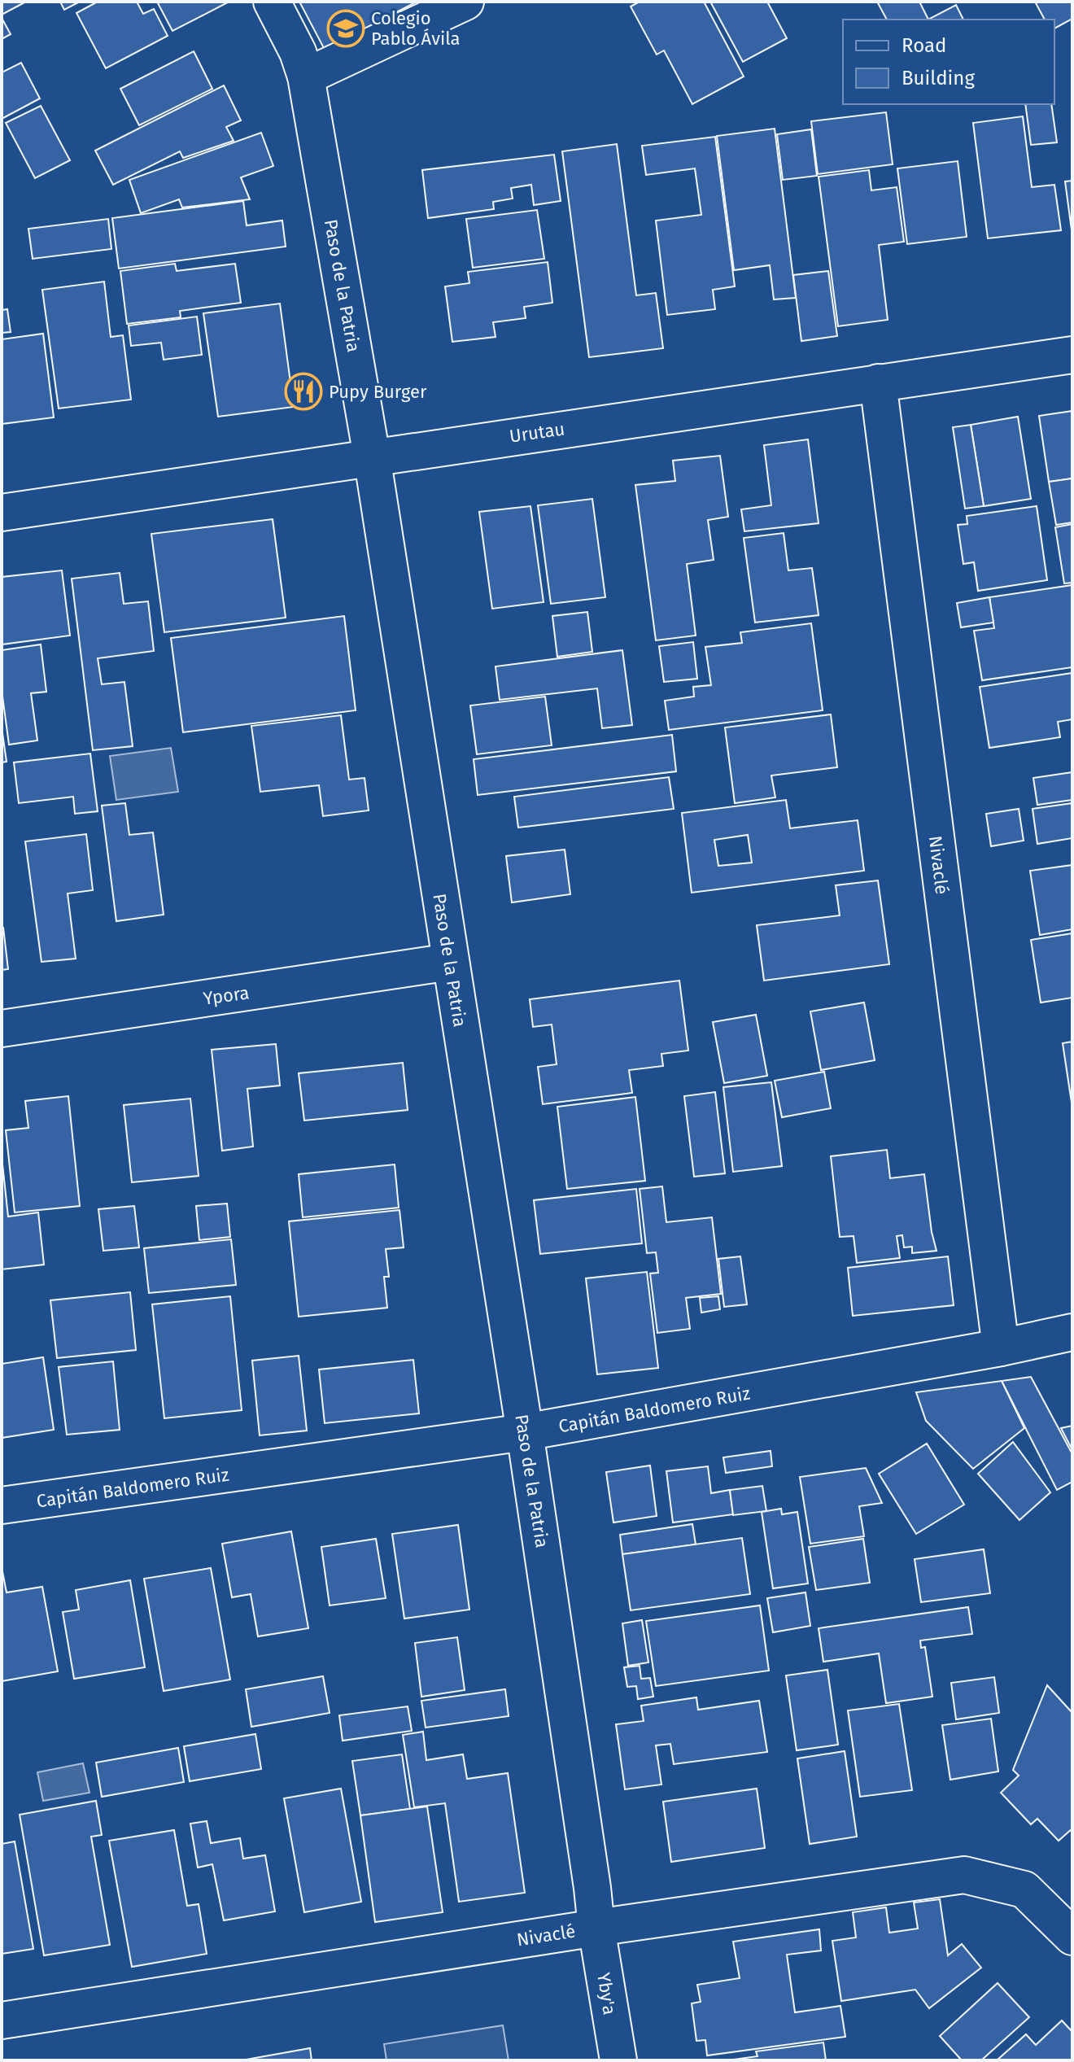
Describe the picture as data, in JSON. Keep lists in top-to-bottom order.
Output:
{
  "streets": {
    "street": [
      "Paso de la Patria",
      "Urutau",
      "Nivaclé",
      "Ypora",
      "Capitán Baldomero Ruiz",
      "Yby'a"
    ]
  },
  "crossings": [
    ["Paso de la Patria", "Urutau"],
    ["Paso de la Patria", "Nivaclé"],
    ["Paso de la Patria", "Ypora"],
    ["Paso de la Patria", "Capitán Baldomero Ruiz"],
    ["Paso de la Patria", "Yby'a"],
    ["Urutau", "Nivaclé"],
    ["Nivaclé", "Capitán Baldomero Ruiz"],
    ["Nivaclé", "Yby'a"]
  ],
  "places": {
    "school or university": ["Colegio Pablo Ávila"],
    "restaurant": ["Pupy Burger"]
  },
  "legend": ["Road", "Building"]
}
